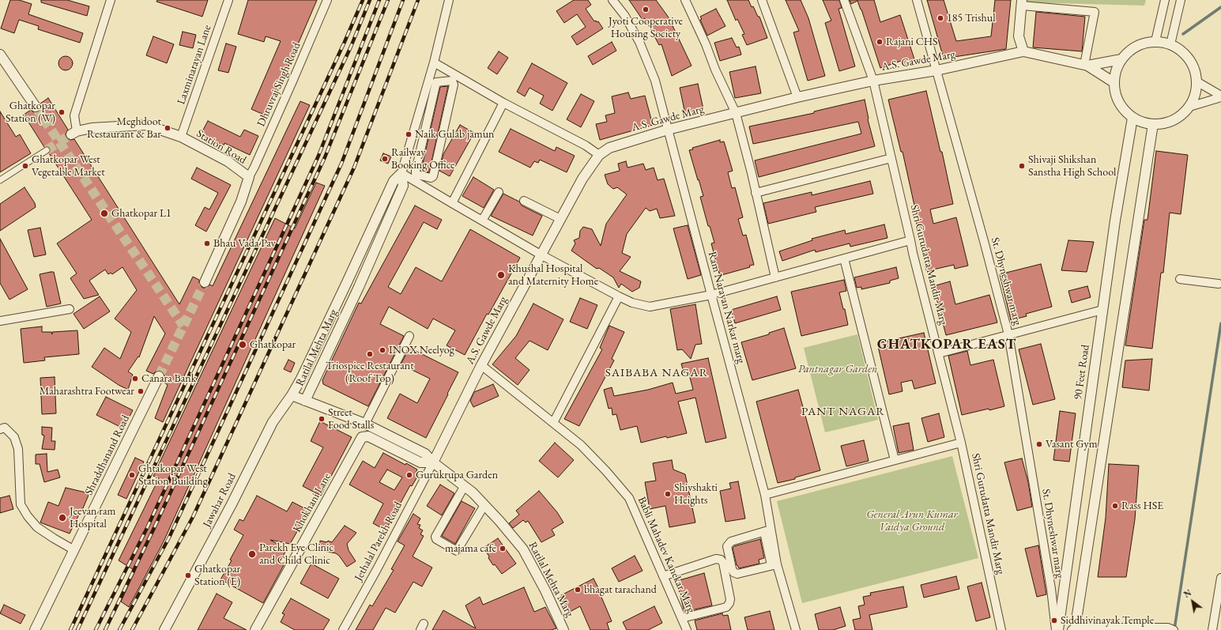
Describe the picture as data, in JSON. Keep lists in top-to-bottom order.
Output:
{
  "streets": {
    "street": [
      "A.S. Gawde Marg",
      "Laxminarayan Lane",
      "Dhruvraj Singh Road",
      "Station Road",
      "Shri Gurudatta Mandir Marg",
      "St. Dhyneshwar marg",
      "Ram Narayan Narkar marg",
      "Ratilal Mehta Marg",
      "90 Feet Road",
      "Shraddhanand Road",
      "Jawahar Road",
      "Khokhani Lane",
      "Jethalal Parekh Road",
      "Babli Mahadev Kanekar Marg"
    ]
  },
  "crossings": [
    ["A.S. Gawde Marg", "Shri Gurudatta Mandir Marg"],
    ["A.S. Gawde Marg", "St. Dhyneshwar marg"],
    ["A.S. Gawde Marg", "Ram Narayan Narkar marg"],
    ["A.S. Gawde Marg", "Ratilal Mehta Marg"],
    ["A.S. Gawde Marg", "90 Feet Road"],
    ["A.S. Gawde Marg", "Khokhani Lane"],
    ["A.S. Gawde Marg", "Jethalal Parekh Road"],
    ["A.S. Gawde Marg", "Babli Mahadev Kanekar Marg"],
    ["Laxminarayan Lane", "Station Road"],
    ["Dhruvraj Singh Road", "Station Road"],
    ["Ratilal Mehta Marg", "Jawahar Road"],
    ["Ratilal Mehta Marg", "Khokhani Lane"],
    ["Ratilal Mehta Marg", "Jethalal Parekh Road"],
    ["Khokhani Lane", "Jethalal Parekh Road"]
  ],
  "districts": ["GHATKOPAR EAST", "SAIBABA NAGAR", "PANT NAGAR"],
  "parks": ["Pantnagar Garden", "General Arun Kumar Vaidya Ground"],
  "places": [
    "Jyoti Cooperative Housing Society",
    "185 Trishul",
    "Rajani CHS",
    "Ghatkopar Station (W)",
    "Meghdoot Restaurant & Bar",
    "Naik Gulab jamun",
    "Railway Booking Office",
    "Ghatkopar West Vegetable Market",
    "Shivaji Shikshan Sanstha High School",
    "Ghatkopar L1",
    "Bhau Vada Pav",
    "Khushal Hospital and Maternity Home",
    "Ghatkopar",
    "INOX Neelyog",
    "Triospice Restaurant (Roof Top)",
    "Canara Bank",
    "Maharashtra Footwear",
    "Street Food Stalls",
    "Vasant Gym",
    "Ghtakopar West Station Building",
    "Gurukrupa Garden",
    "Shivshakti Heights",
    "Rass HSE",
    "Jeevan ram Hospital",
    "majama cafe",
    "Parekh Eye Clinic and Child Clinic",
    "Ghatkopar Station (E)",
    "bhagat tarachand",
    "Siddhivinayak Temple"
  ],
  "north": "top left"
}
